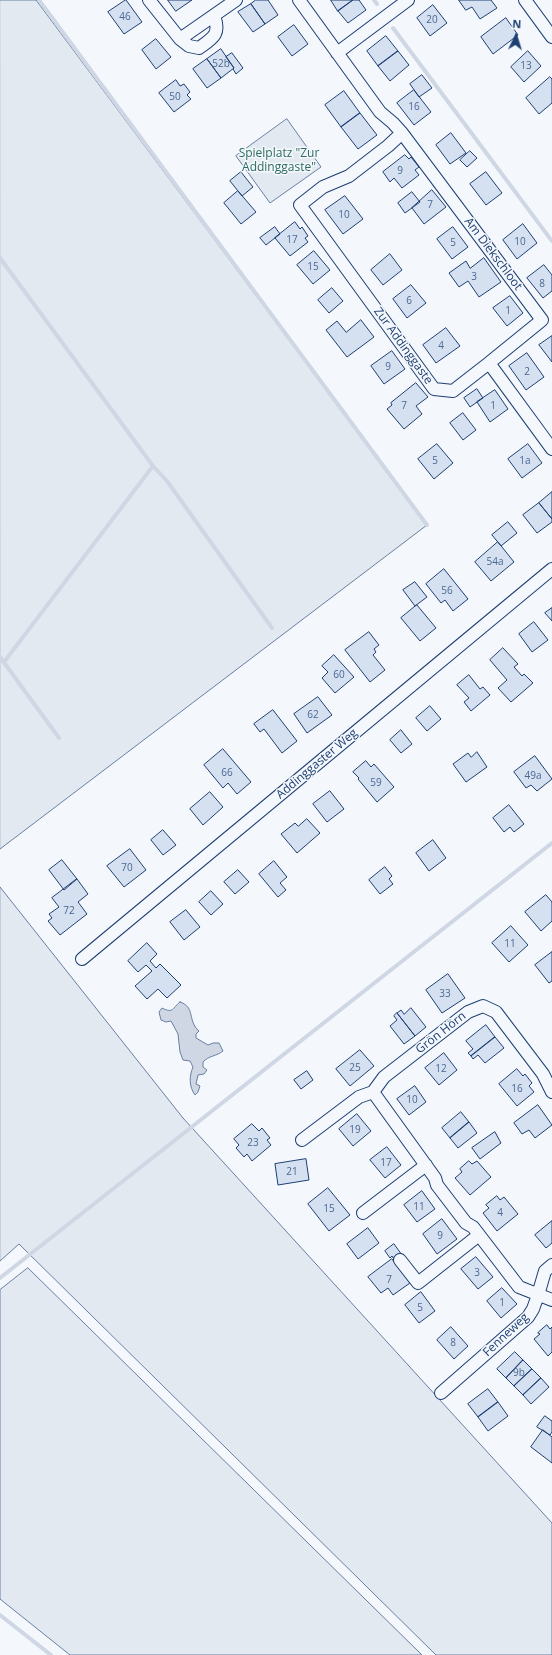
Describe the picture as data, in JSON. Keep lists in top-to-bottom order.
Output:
{
  "streets": {
    "street": [
      "Am Diekschloot",
      "Zur Addinggaste",
      "Addinggaster Weg",
      "Grön Hörn",
      "Fenneweg"
    ]
  },
  "crossings": [
    ["Am Diekschloot", "Zur Addinggaste"]
  ],
  "parks": ["Spielplatz \"Zur Addinggaste\""],
  "house_numbers": [
    "46",
    "20",
    "52b",
    "13",
    "50",
    "16",
    "9",
    "7",
    "10",
    "17",
    "10",
    "5",
    "15",
    "3",
    "8",
    "6",
    "1",
    "4",
    "9",
    "2",
    "7",
    "1",
    "5",
    "1a",
    "54a",
    "56",
    "60",
    "62",
    "66",
    "49a",
    "59",
    "70",
    "72",
    "11",
    "33",
    "25",
    "12",
    "16",
    "10",
    "19",
    "23",
    "17",
    "21",
    "11",
    "15",
    "4",
    "9",
    "3",
    "7",
    "1",
    "5",
    "8",
    "9b"
  ],
  "north": "top"
}
